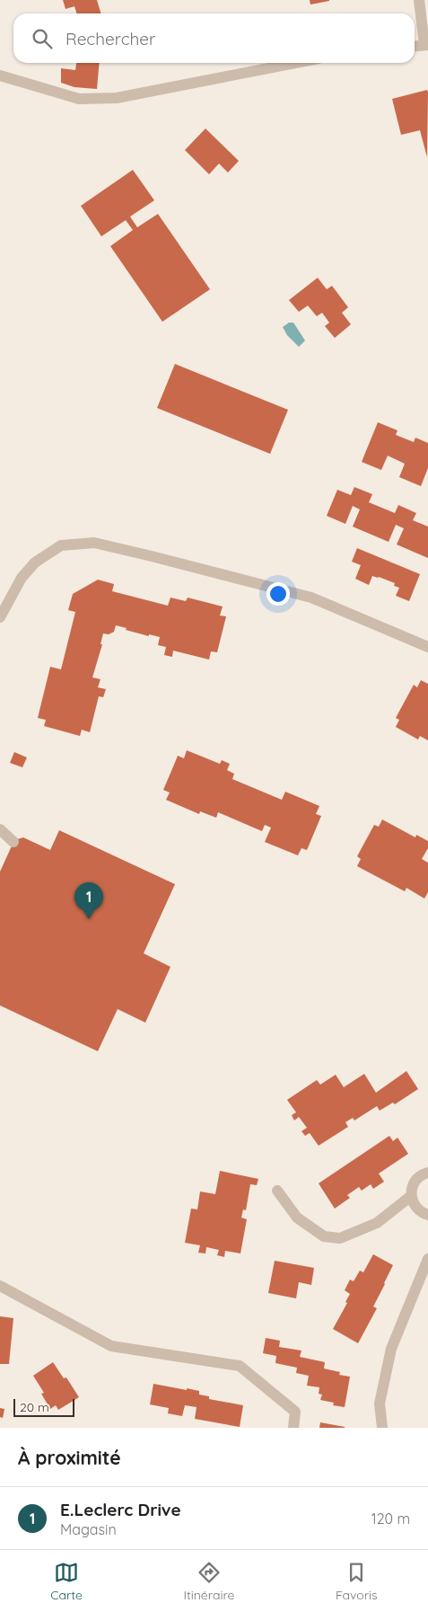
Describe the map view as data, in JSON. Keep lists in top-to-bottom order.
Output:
{
  "scale_bar": "20 m",
  "page": {
    "search": "Rechercher",
    "pins": "1",
    "scale": "20 m",
    "heading": "À proximité",
    "list": [
      {
        "mark": "1",
        "name": "E.Leclerc Drive",
        "note": "Magasin",
        "value": "120 m"
      }
    ],
    "nav": ["Carte", "Itinéraire", "Favoris"]
  }
}
